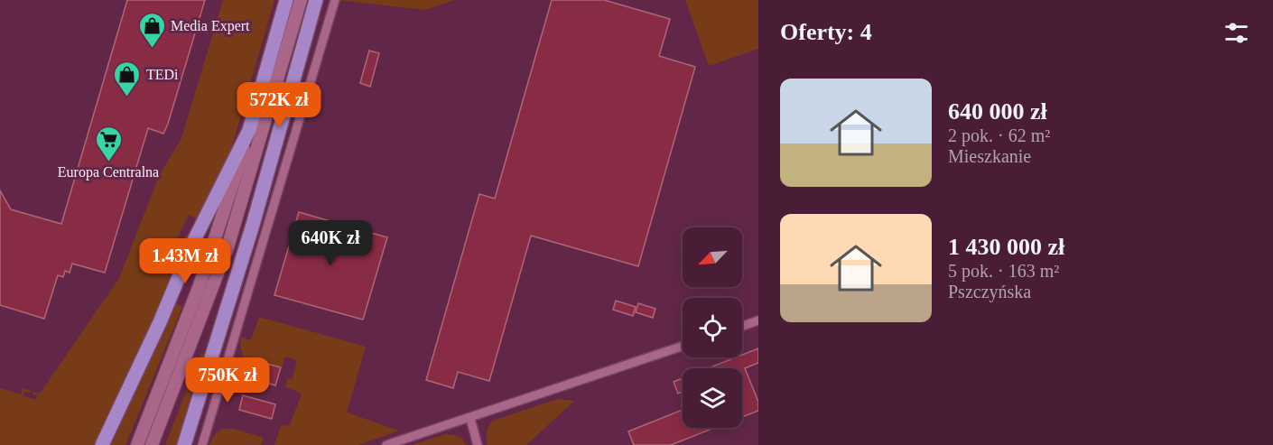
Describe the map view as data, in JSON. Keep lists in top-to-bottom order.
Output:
{
  "places": {
    "shop": ["Media Expert", "TEDi"],
    "supermarket": ["Europa Centralna"]
  },
  "north": "bottom left",
  "page": {
    "heading": "Oferty: 4",
    "list": [
      {
        "name": "640 000 zł",
        "note": "2 pok. · 62 m² · Mieszkanie"
      },
      {
        "name": "1 430 000 zł",
        "note": "5 pok. · 163 m² · Pszczyńska"
      }
    ],
    "price": [
      "572K zł",
      "640K zł",
      "1.43M zł",
      "750K zł"
    ]
  }
}
